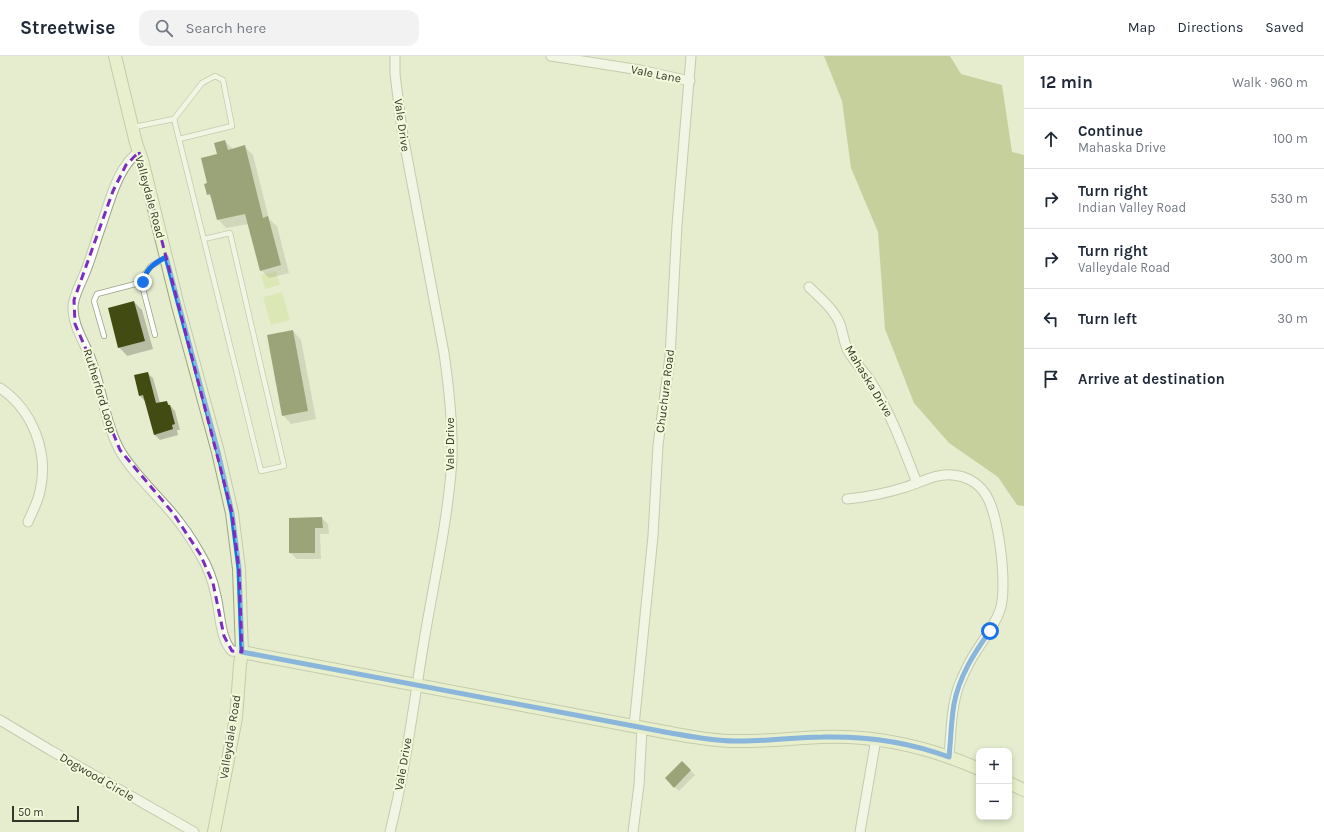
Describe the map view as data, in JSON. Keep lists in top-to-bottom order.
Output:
{
  "streets": {
    "main road": ["Valleydale Road"],
    "street": [
      "Vale Lane",
      "Vale Drive",
      "Mahaska Drive",
      "Rutherford Loop",
      "Chuchura Road",
      "Dogwood Circle"
    ]
  },
  "crossings": [
    ["Vale Lane", "Chuchura Road"],
    ["Valleydale Road", "Rutherford Loop"]
  ],
  "scale_bar": "50 m",
  "page": {
    "header": "Streetwise",
    "search": "Search here",
    "nav": ["Map", "Directions", "Saved"],
    "heading": ["12 min", "Walk · 960 m"],
    "list": [
      ["Continue", "Mahaska Drive", "100 m"],
      ["Turn right", "Indian Valley Road", "530 m"],
      ["Turn right", "Valleydale Road", "300 m"],
      ["Turn left", "30 m"],
      "Arrive at destination"
    ],
    "map_buttons": ["+", "−"],
    "scale": "50 m"
  }
}
